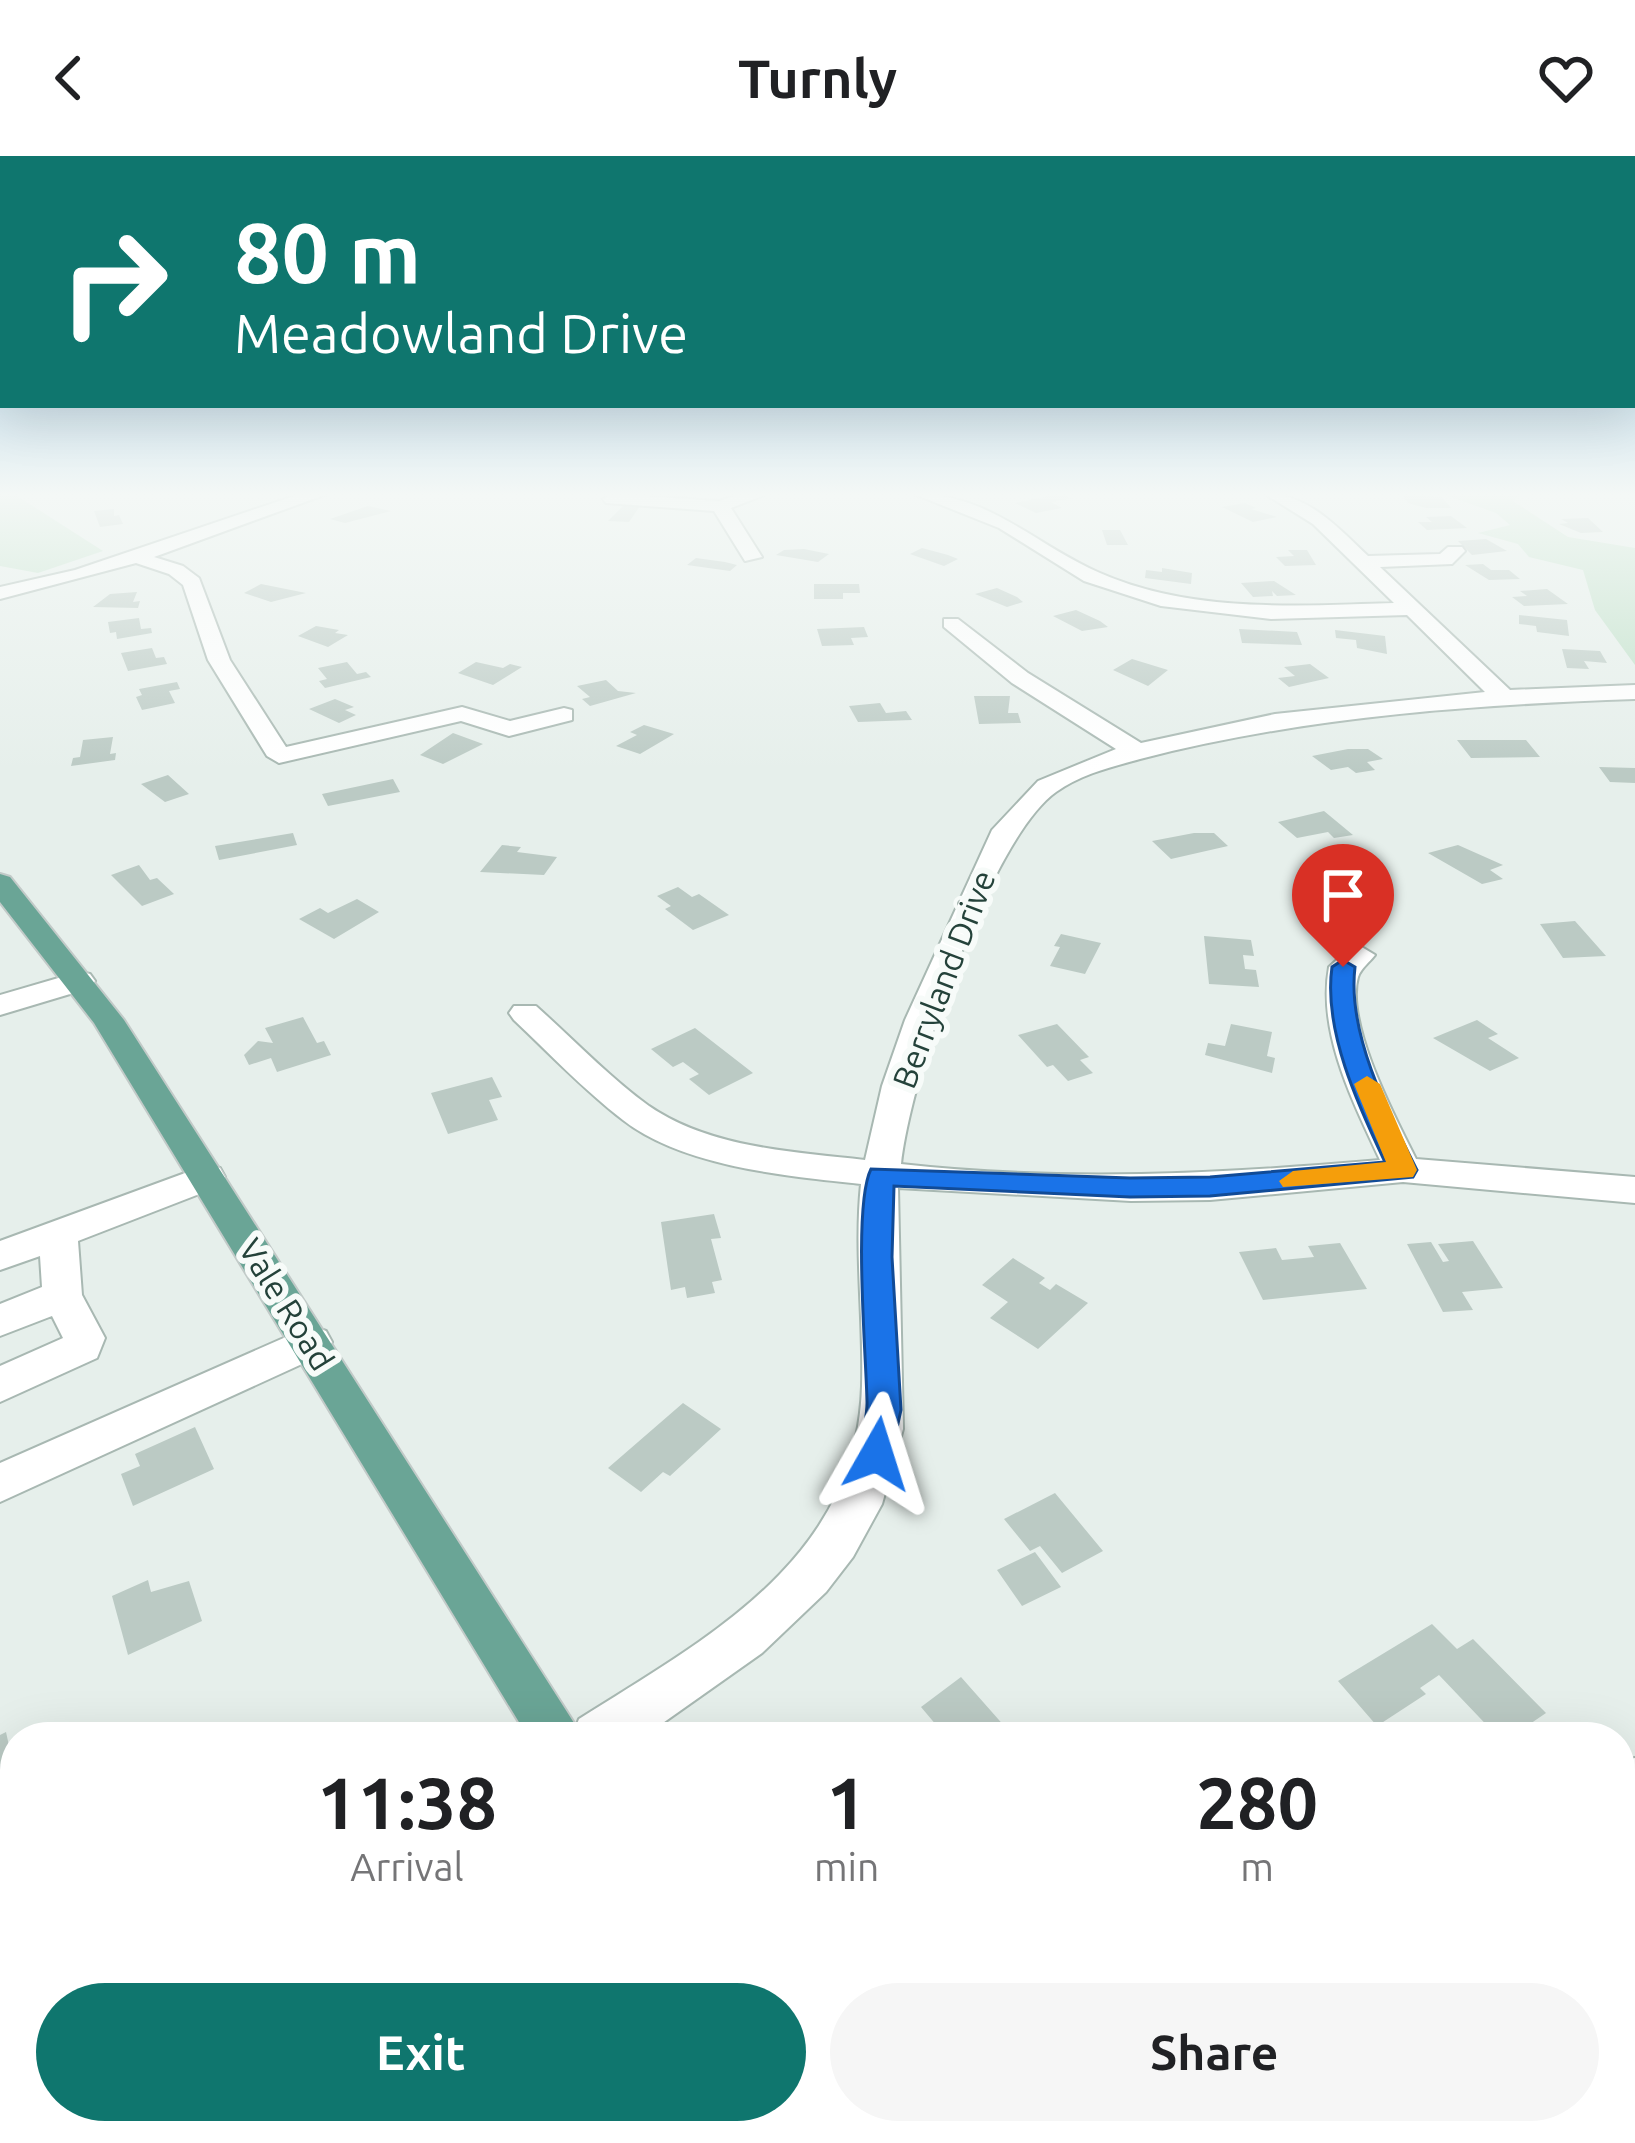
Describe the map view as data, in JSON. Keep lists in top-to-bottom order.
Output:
{
  "streets": {
    "main road": ["Vale Road"],
    "street": ["Berryland Drive"]
  },
  "page": {
    "header": "Turnly",
    "turn": ["80 m", "Meadowland Drive"],
    "eta": [
      "11:38",
      "Arrival",
      "1",
      "min",
      "280",
      "m"
    ],
    "buttons": ["Exit", "Share"]
  }
}
